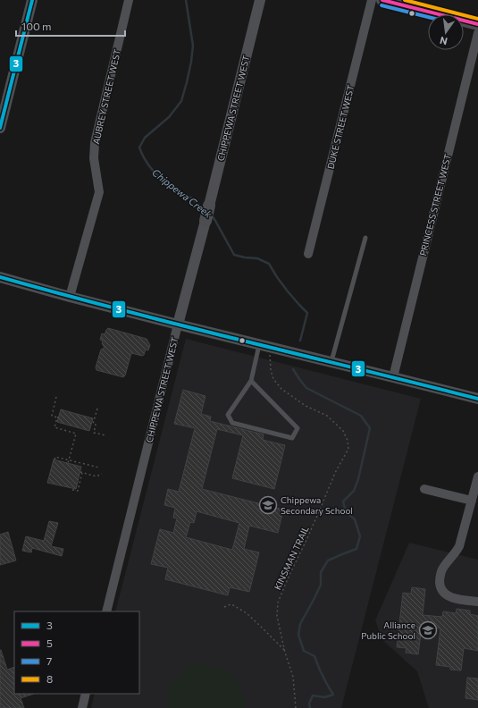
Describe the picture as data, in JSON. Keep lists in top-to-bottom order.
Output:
{
  "streets": {
    "main road": ["CHIPPEWA STREET WEST"],
    "street": ["AUBREY STREET WEST", "DUKE STREET WEST", "PRINCESS STREET WEST"],
    "path": ["KINSMAN TRAIL"]
  },
  "water": ["Chippewa Creek"],
  "places": {
    "school or university": ["Chippewa Secondary School", "Alliance Public School"]
  },
  "lines": [
    "transit line 3",
    "transit line 5",
    "transit line 8",
    "transit line 7"
  ],
  "legend": [
    "3",
    "5",
    "7",
    "8"
  ],
  "scale_bar": "100 m",
  "north": "bottom"
}
